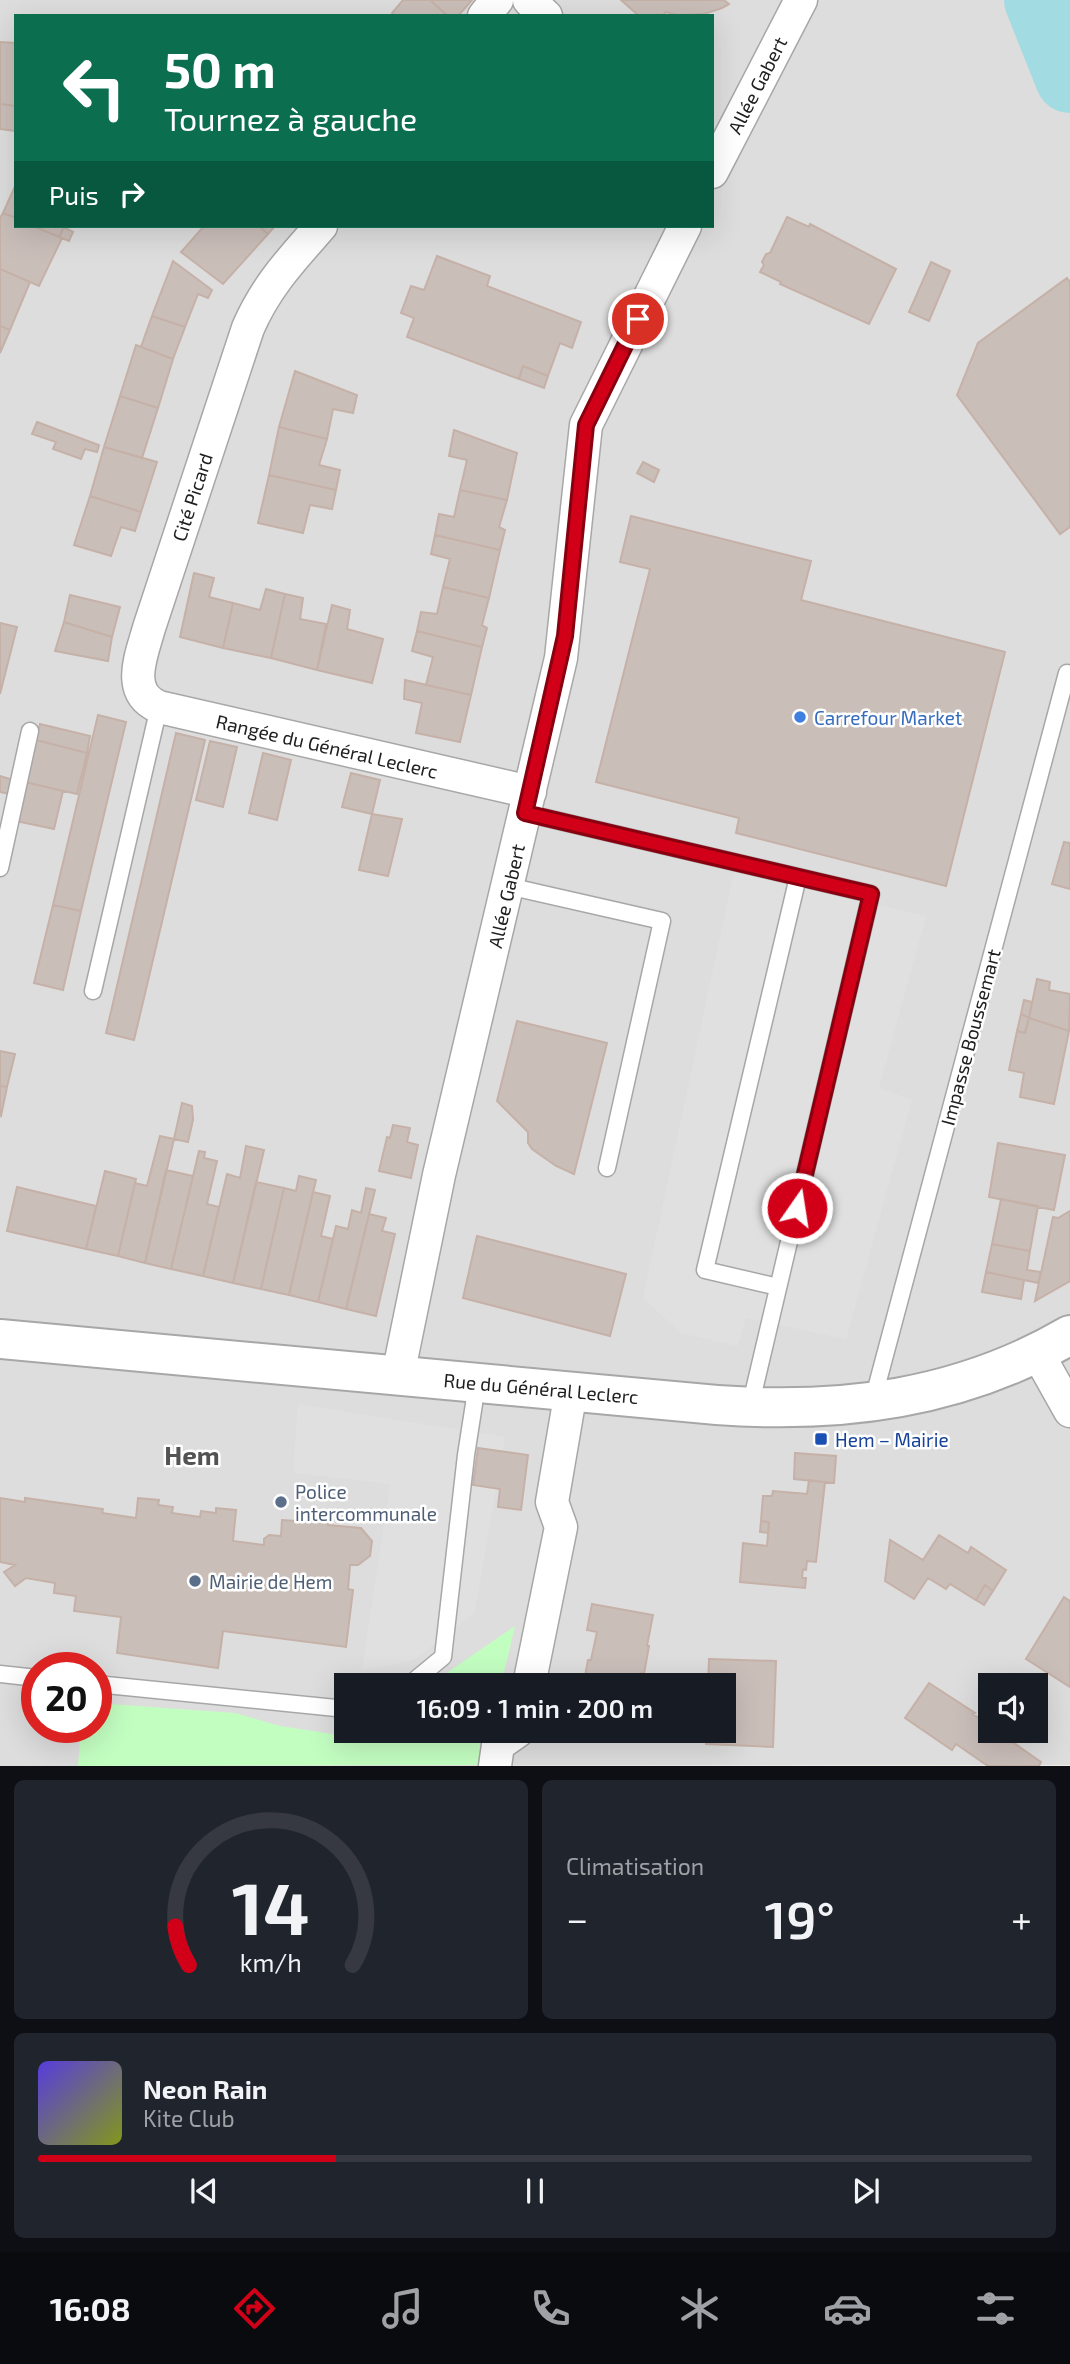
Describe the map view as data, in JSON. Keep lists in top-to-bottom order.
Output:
{
  "streets": {
    "street": [
      "Allée Gabert",
      "Cité Picard",
      "Rangée du Général Leclerc",
      "Rue du Général Leclerc"
    ],
    "lane": ["Impasse Boussemart"]
  },
  "crossings": [
    ["Allée Gabert", "Rangée du Général Leclerc"],
    ["Allée Gabert", "Rue du Général Leclerc"],
    ["Cité Picard", "Rangée du Général Leclerc"],
    ["Impasse Boussemart", "Rue du Général Leclerc"]
  ],
  "districts": ["Hem"],
  "places": {
    "other": ["Carrefour Market", "Police intercommunale", "Mairie de Hem"],
    "transit": ["Hem – Mairie"]
  },
  "page": {
    "turn": ["50 m", "Tournez à gauche"],
    "then": "Puis",
    "limit": "20",
    "trip": "16:09 · 1 min · 200 m",
    "tile": "Climatisation",
    "heat": ["−", "19°", "+"],
    "song": ["Neon Rain", "Kite Club"],
    "tabs": "16:08",
    "gauge": ["14", "km/h"]
  }
}
